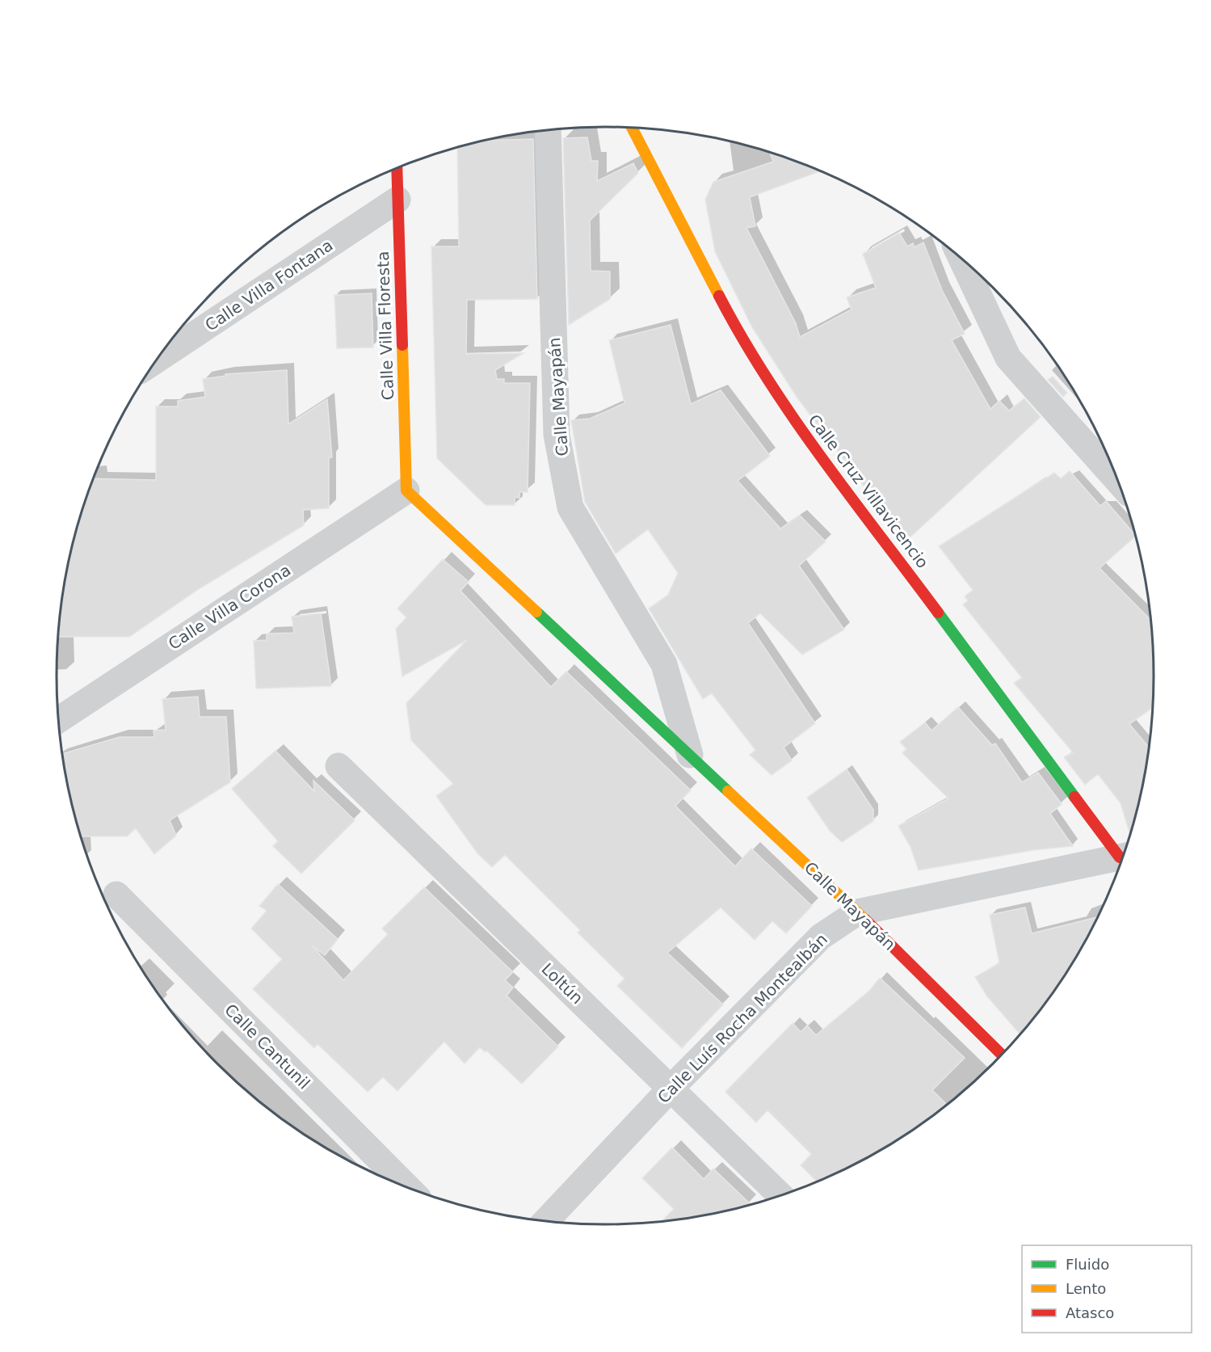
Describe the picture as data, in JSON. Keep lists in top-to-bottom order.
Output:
{
  "streets": {
    "street": [
      "Calle Villa Fontana",
      "Calle Villa Floresta",
      "Calle Mayapán",
      "Calle Cruz Villavicencio",
      "Calle Villa Corona",
      "Loltún",
      "Calle Luís Rocha Montealbán",
      "Calle Cantunil"
    ]
  },
  "crossings": [
    ["Calle Villa Fontana", "Calle Villa Floresta"],
    ["Calle Villa Floresta", "Calle Mayapán"],
    ["Calle Villa Floresta", "Calle Villa Corona"],
    ["Calle Mayapán", "Calle Villa Corona"],
    ["Calle Mayapán", "Calle Luís Rocha Montealbán"],
    ["Loltún", "Calle Luís Rocha Montealbán"]
  ],
  "legend": ["Fluido", "Lento", "Atasco"]
}
